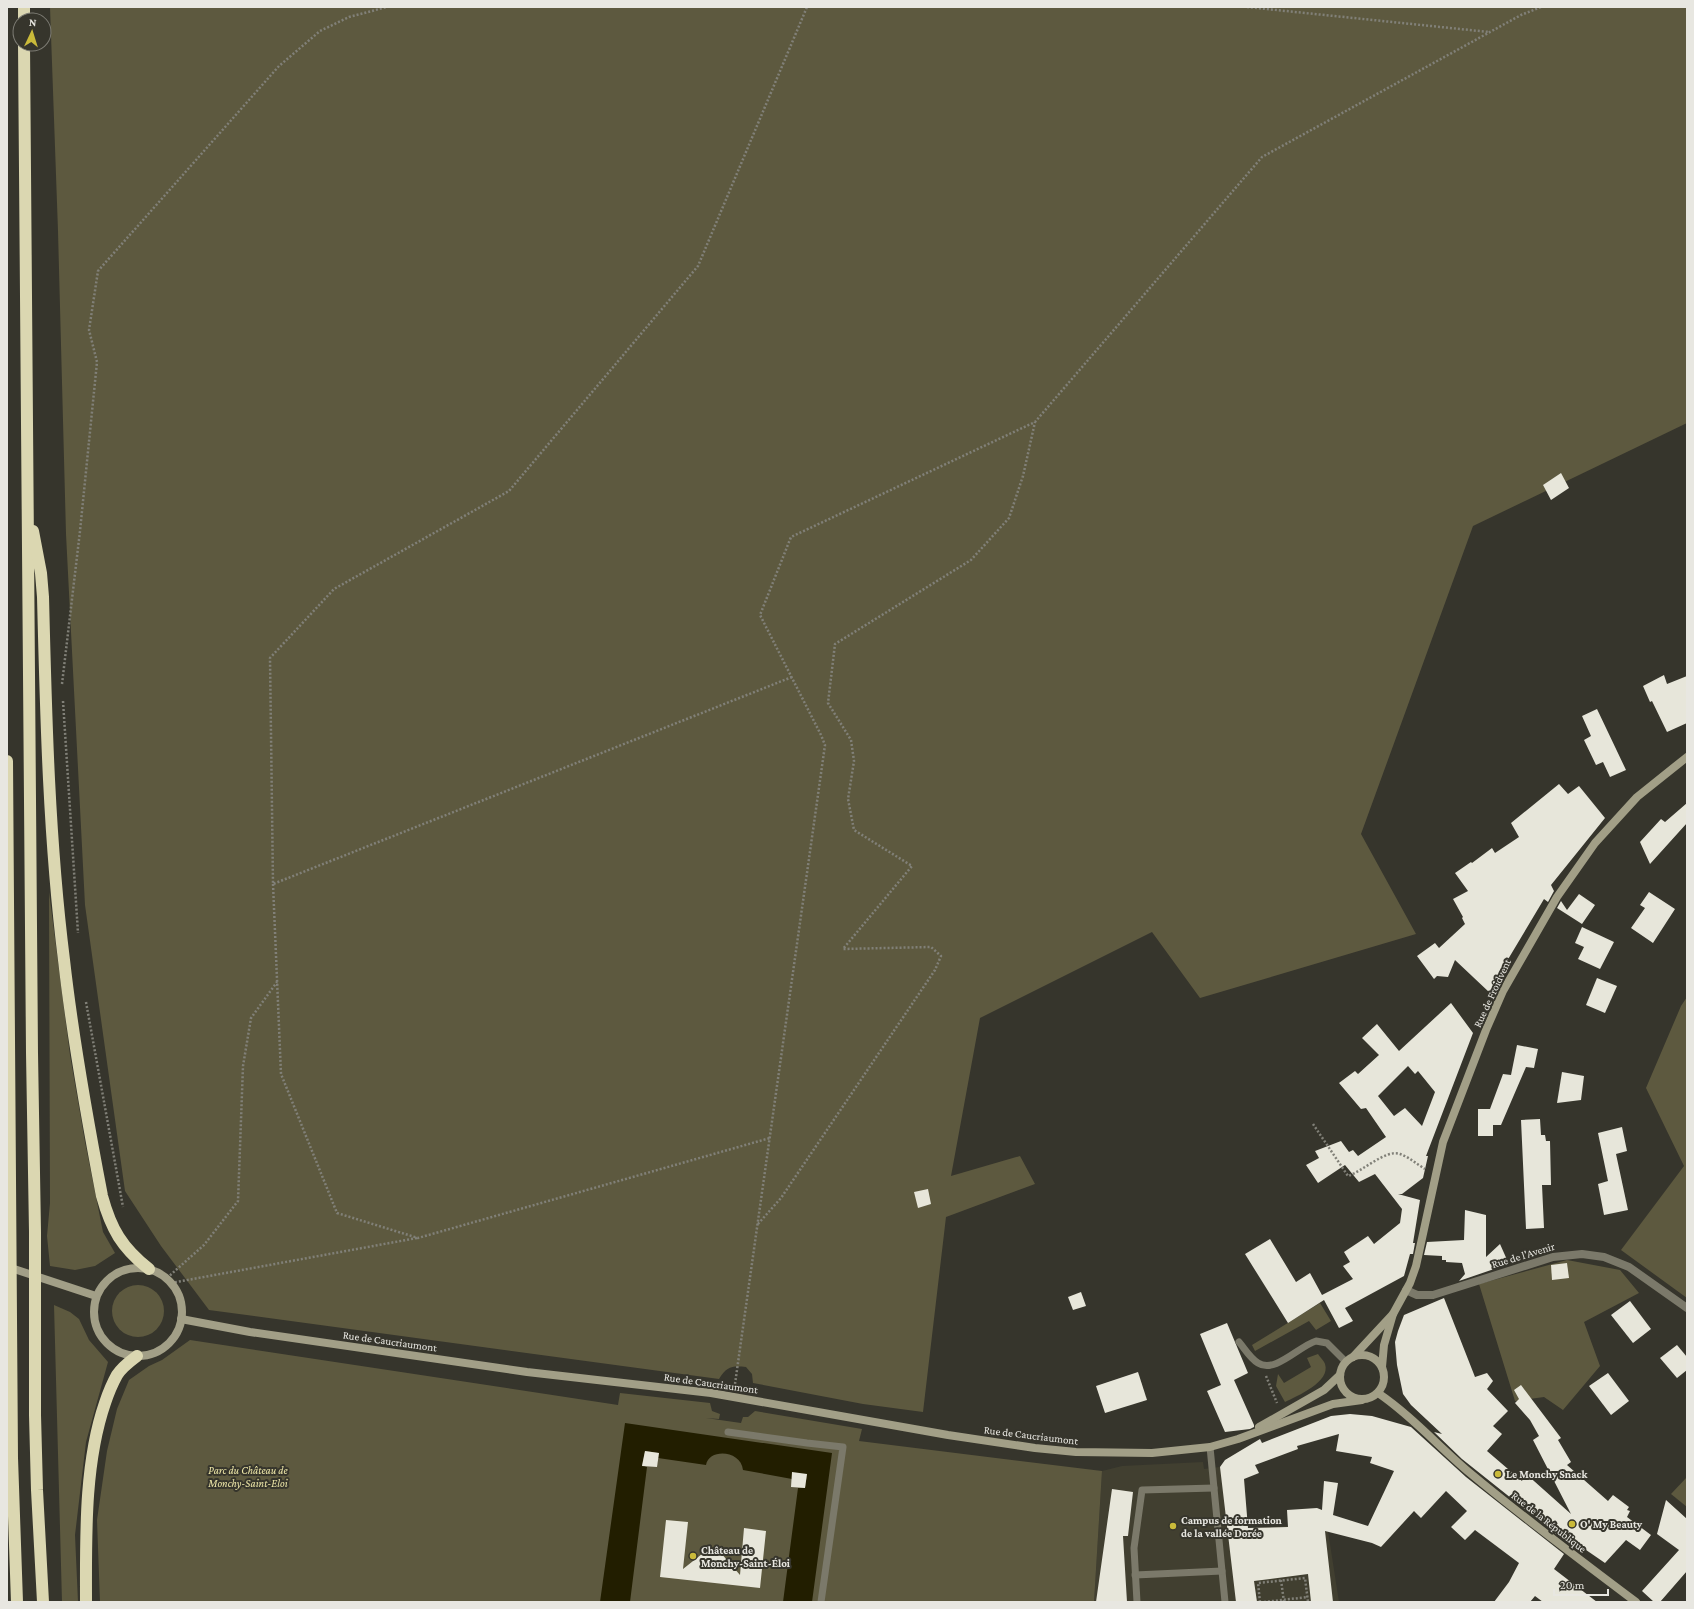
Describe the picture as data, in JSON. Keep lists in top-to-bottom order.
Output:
{
  "streets": {
    "street": [
      "Rue de Froidvent",
      "Rue de l'Avenir",
      "Rue de Caucriaumont",
      "Rue de la République"
    ]
  },
  "crossings": [
    ["Rue de Froidvent", "Rue de l'Avenir"]
  ],
  "parks": ["Parc du Château de Monchy-Saint-Eloi"],
  "places": [
    "Le Monchy Snack",
    "O' My Beauty",
    "Campus de formation de la vallée Dorée",
    "Château de Monchy-Saint-Éloi"
  ],
  "scale_bar": "20 m",
  "north": "top"
}
